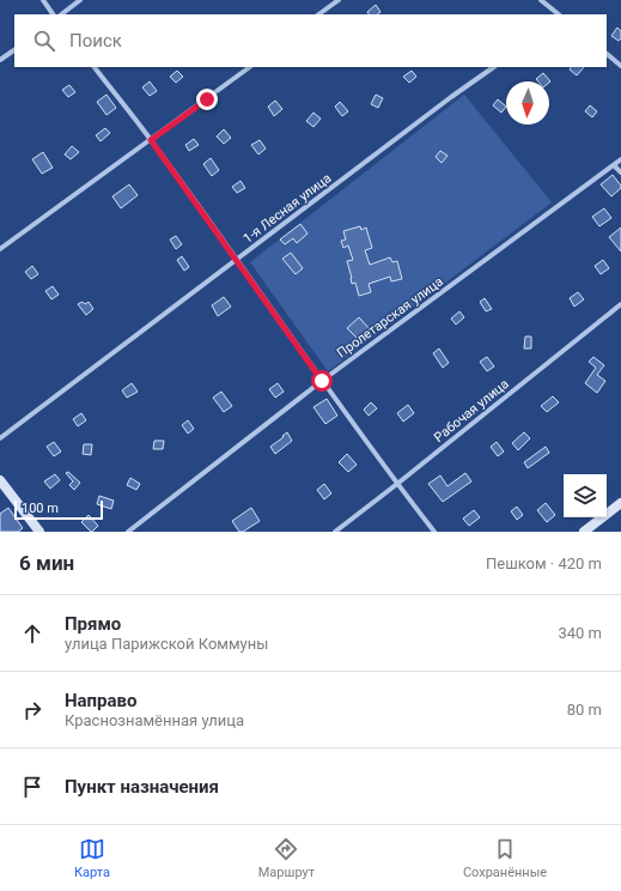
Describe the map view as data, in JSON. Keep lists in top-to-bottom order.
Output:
{
  "streets": {
    "street": ["1-я Лесная улица", "Пролетарская улица", "Рабочая улица"]
  },
  "scale_bar": "100 m",
  "north": "bottom",
  "page": {
    "search": "Поиск",
    "scale": "100 m",
    "heading": ["6 мин", "Пешком · 420 m"],
    "list": [
      ["Прямо", "улица Парижской Коммуны", "340 m"],
      ["Направо", "Краснознамённая улица", "80 m"],
      "Пункт назначения"
    ],
    "nav": ["Карта", "Маршрут", "Сохранённые"]
  }
}
